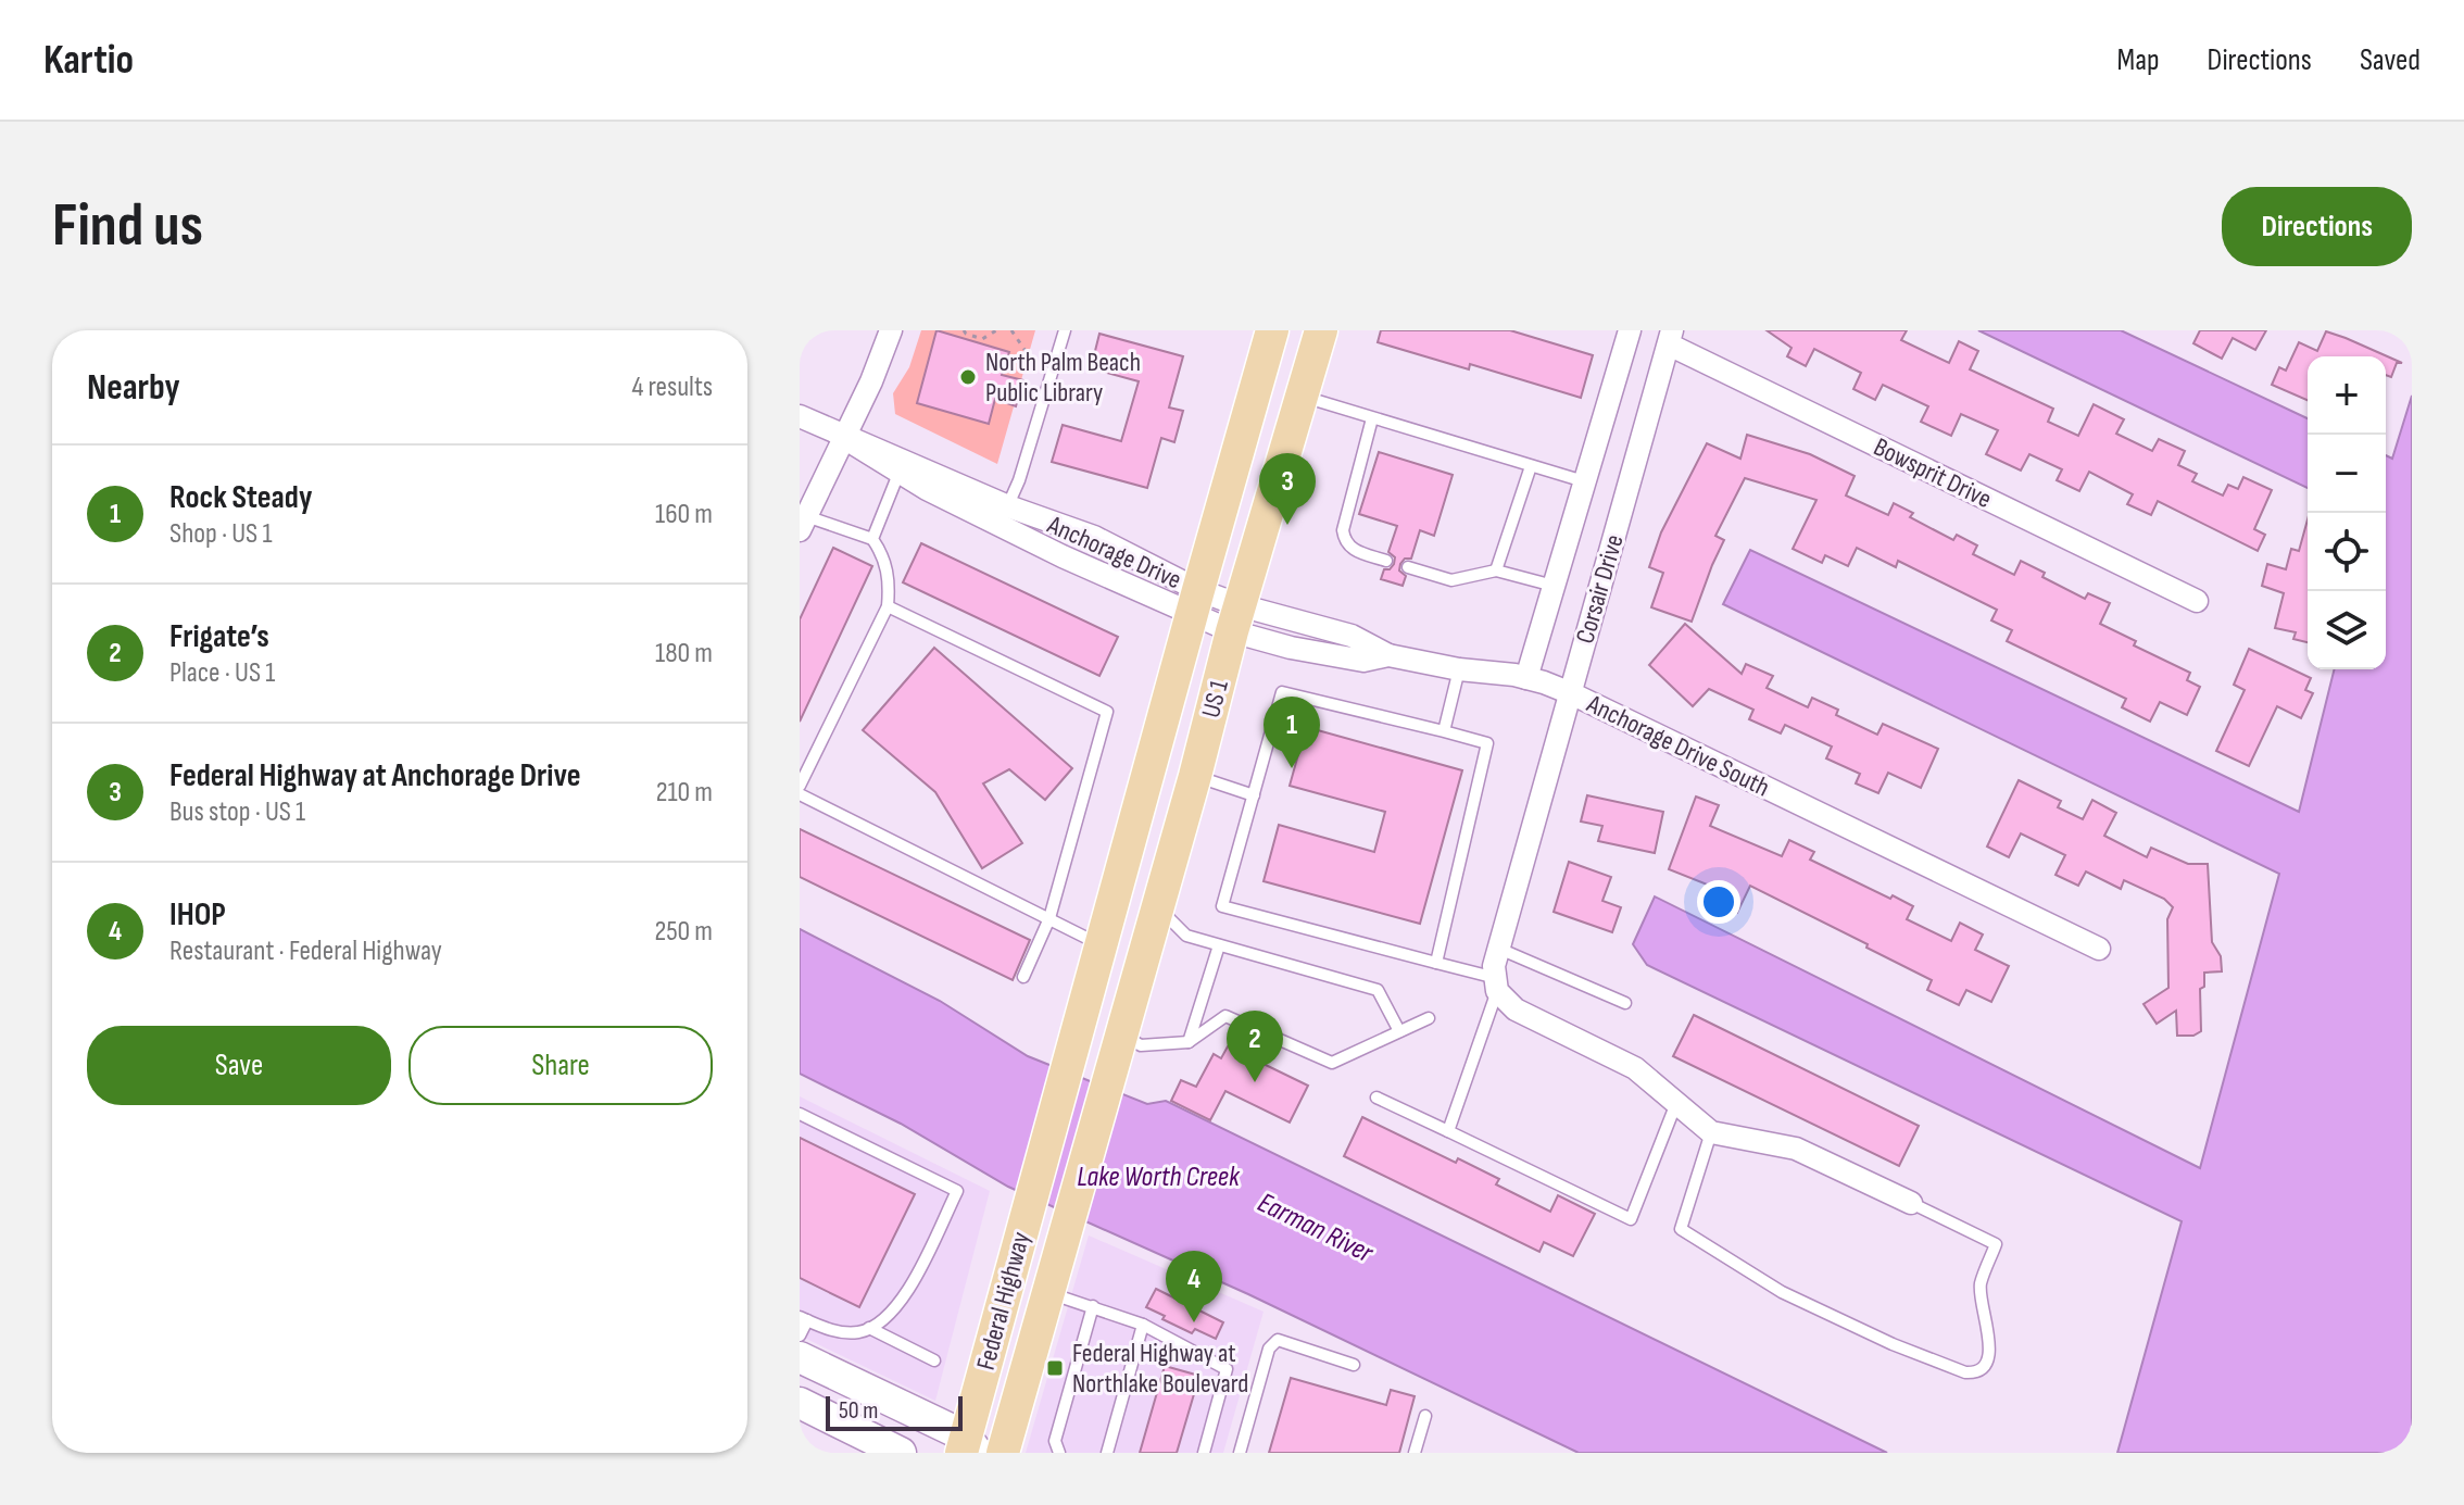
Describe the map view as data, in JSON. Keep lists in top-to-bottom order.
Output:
{
  "streets": {
    "main road": ["US 1", "Federal Highway"],
    "street": [
      "Bowsprit Drive",
      "Anchorage Drive",
      "Corsair Drive",
      "Anchorage Drive South"
    ]
  },
  "crossings": [
    ["Bowsprit Drive", "Corsair Drive"],
    ["Anchorage Drive", "US 1"],
    ["Anchorage Drive", "Anchorage Drive South"],
    ["Corsair Drive", "Anchorage Drive South"],
    ["US 1", "Anchorage Drive South"],
    ["US 1", "Federal Highway"]
  ],
  "water": ["Lake Worth Creek", "Earman River"],
  "places": {
    "other": ["North Palm Beach Public Library"],
    "transit": ["Federal Highway at Northlake Boulevard"]
  },
  "scale_bar": "50 m",
  "page": {
    "header": "Kartio",
    "nav": ["Map", "Directions", "Saved"],
    "buttons": [
      "Directions",
      ["Save", "Share"]
    ],
    "title": "Find us",
    "heading": ["Nearby", "4 results"],
    "map_buttons": ["+", "−"],
    "list": [
      {
        "mark": "1",
        "name": "Rock Steady",
        "note": "Shop · US 1",
        "value": "160 m"
      },
      {
        "mark": "2",
        "name": "Frigate’s",
        "note": "Place · US 1",
        "value": "180 m"
      },
      {
        "mark": "3",
        "name": "Federal Highway at Anchorage Drive",
        "note": "Bus stop · US 1",
        "value": "210 m"
      },
      {
        "mark": "4",
        "name": "IHOP",
        "note": "Restaurant · Federal Highway",
        "value": "250 m"
      }
    ],
    "pins": [
      "3",
      "1",
      "2",
      "4"
    ],
    "scale": "50 m"
  }
}
